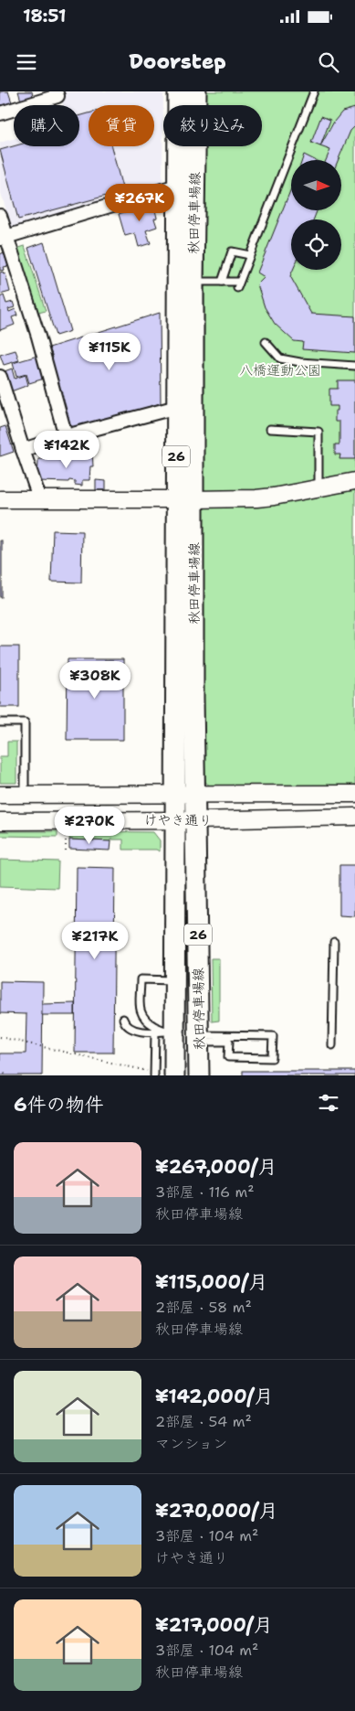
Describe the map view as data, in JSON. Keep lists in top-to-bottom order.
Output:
{
  "streets": {
    "main road": ["秋田停車場線", "26"],
    "street": ["けやき通り"]
  },
  "crossings": [
    ["秋田停車場線", "けやき通り"]
  ],
  "parks": ["八橋運動公園"],
  "north": "right",
  "page": {
    "status": "18:51",
    "header": "Doorstep",
    "chip": ["購入", "賃貸", "絞り込み"],
    "price": [
      "¥267K",
      "¥115K",
      "¥142K",
      "¥308K",
      "¥270K",
      "¥217K"
    ],
    "heading": "6件の物件",
    "list": [
      {
        "name": "¥267,000/月",
        "note": "3部屋 · 116 m² · 秋田停車場線"
      },
      {
        "name": "¥115,000/月",
        "note": "2部屋 · 58 m² · 秋田停車場線"
      },
      {
        "name": "¥142,000/月",
        "note": "2部屋 · 54 m² · マンション"
      },
      {
        "name": "¥270,000/月",
        "note": "3部屋 · 104 m² · けやき通り"
      },
      {
        "name": "¥217,000/月",
        "note": "3部屋 · 104 m² · 秋田停車場線"
      }
    ]
  }
}
